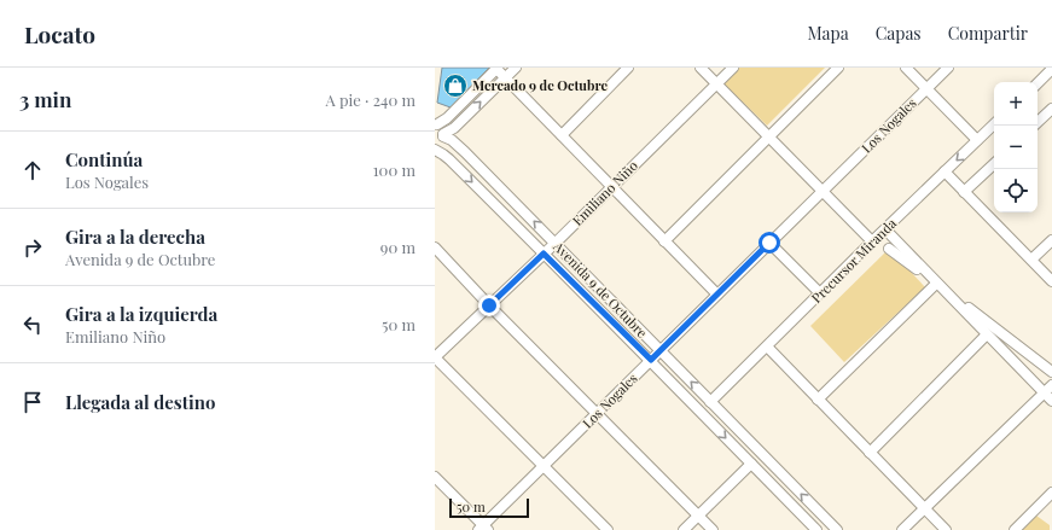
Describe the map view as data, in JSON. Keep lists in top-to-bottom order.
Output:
{
  "streets": {
    "street": [
      "Los Nogales",
      "Emiliano Niño",
      "Precursor Miranda",
      "Avenida 9 de Octubre"
    ]
  },
  "crossings": [
    ["Los Nogales", "Avenida 9 de Octubre"],
    ["Emiliano Niño", "Avenida 9 de Octubre"],
    ["Precursor Miranda", "Avenida 9 de Octubre"]
  ],
  "places": {
    "shop": ["Mercado 9 de Octubre"]
  },
  "scale_bar": "50 m",
  "page": {
    "header": "Locato",
    "nav": ["Mapa", "Capas", "Compartir"],
    "heading": ["3 min", "A pie · 240 m"],
    "map_buttons": ["+", "−"],
    "list": [
      ["Continúa", "Los Nogales", "100 m"],
      ["Gira a la derecha", "Avenida 9 de Octubre", "90 m"],
      ["Gira a la izquierda", "Emiliano Niño", "50 m"],
      "Llegada al destino"
    ],
    "scale": "50 m"
  }
}
